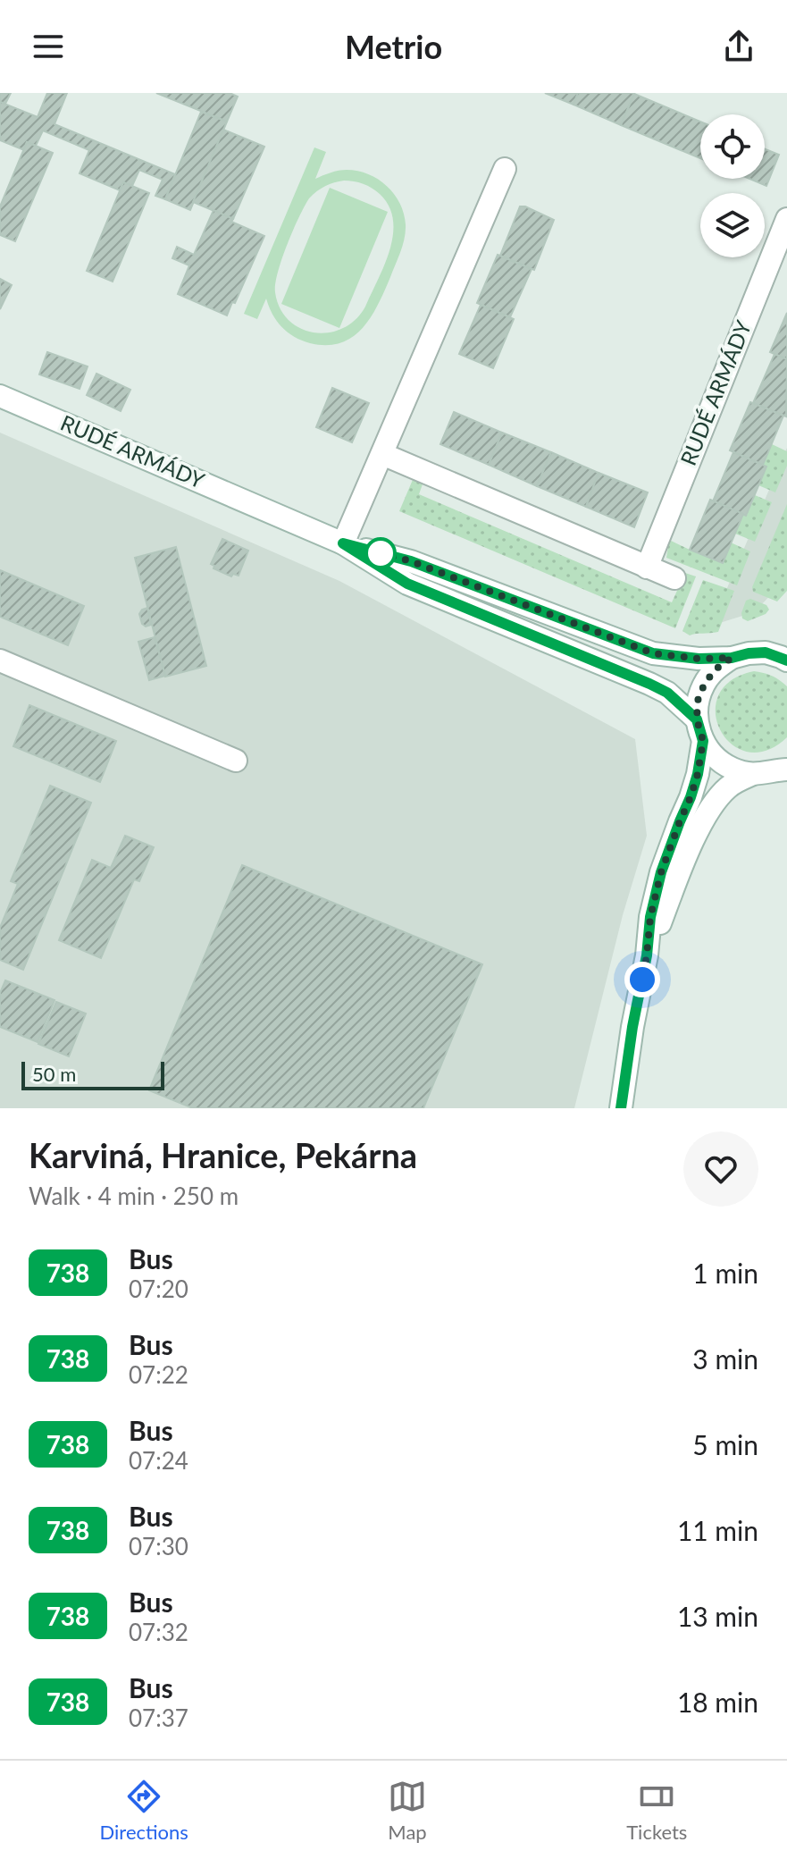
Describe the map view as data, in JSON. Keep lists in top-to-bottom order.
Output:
{
  "streets": {
    "street": ["RUDÉ ARMÁDY"]
  },
  "lines": ["bus line 738"],
  "scale_bar": "50 m",
  "page": {
    "header": "Metrio",
    "scale": "50 m",
    "heading": ["Karviná, Hranice, Pekárna", "Walk · 4 min · 250 m"],
    "list": [
      {
        "mark": "738",
        "name": "Bus",
        "note": "07:20",
        "value": "1 min"
      },
      {
        "mark": "738",
        "name": "Bus",
        "note": "07:22",
        "value": "3 min"
      },
      {
        "mark": "738",
        "name": "Bus",
        "note": "07:24",
        "value": "5 min"
      },
      {
        "mark": "738",
        "name": "Bus",
        "note": "07:30",
        "value": "11 min"
      },
      {
        "mark": "738",
        "name": "Bus",
        "note": "07:32",
        "value": "13 min"
      },
      {
        "mark": "738",
        "name": "Bus",
        "note": "07:37",
        "value": "18 min"
      }
    ],
    "tabs": ["Directions", "Map", "Tickets"]
  }
}
